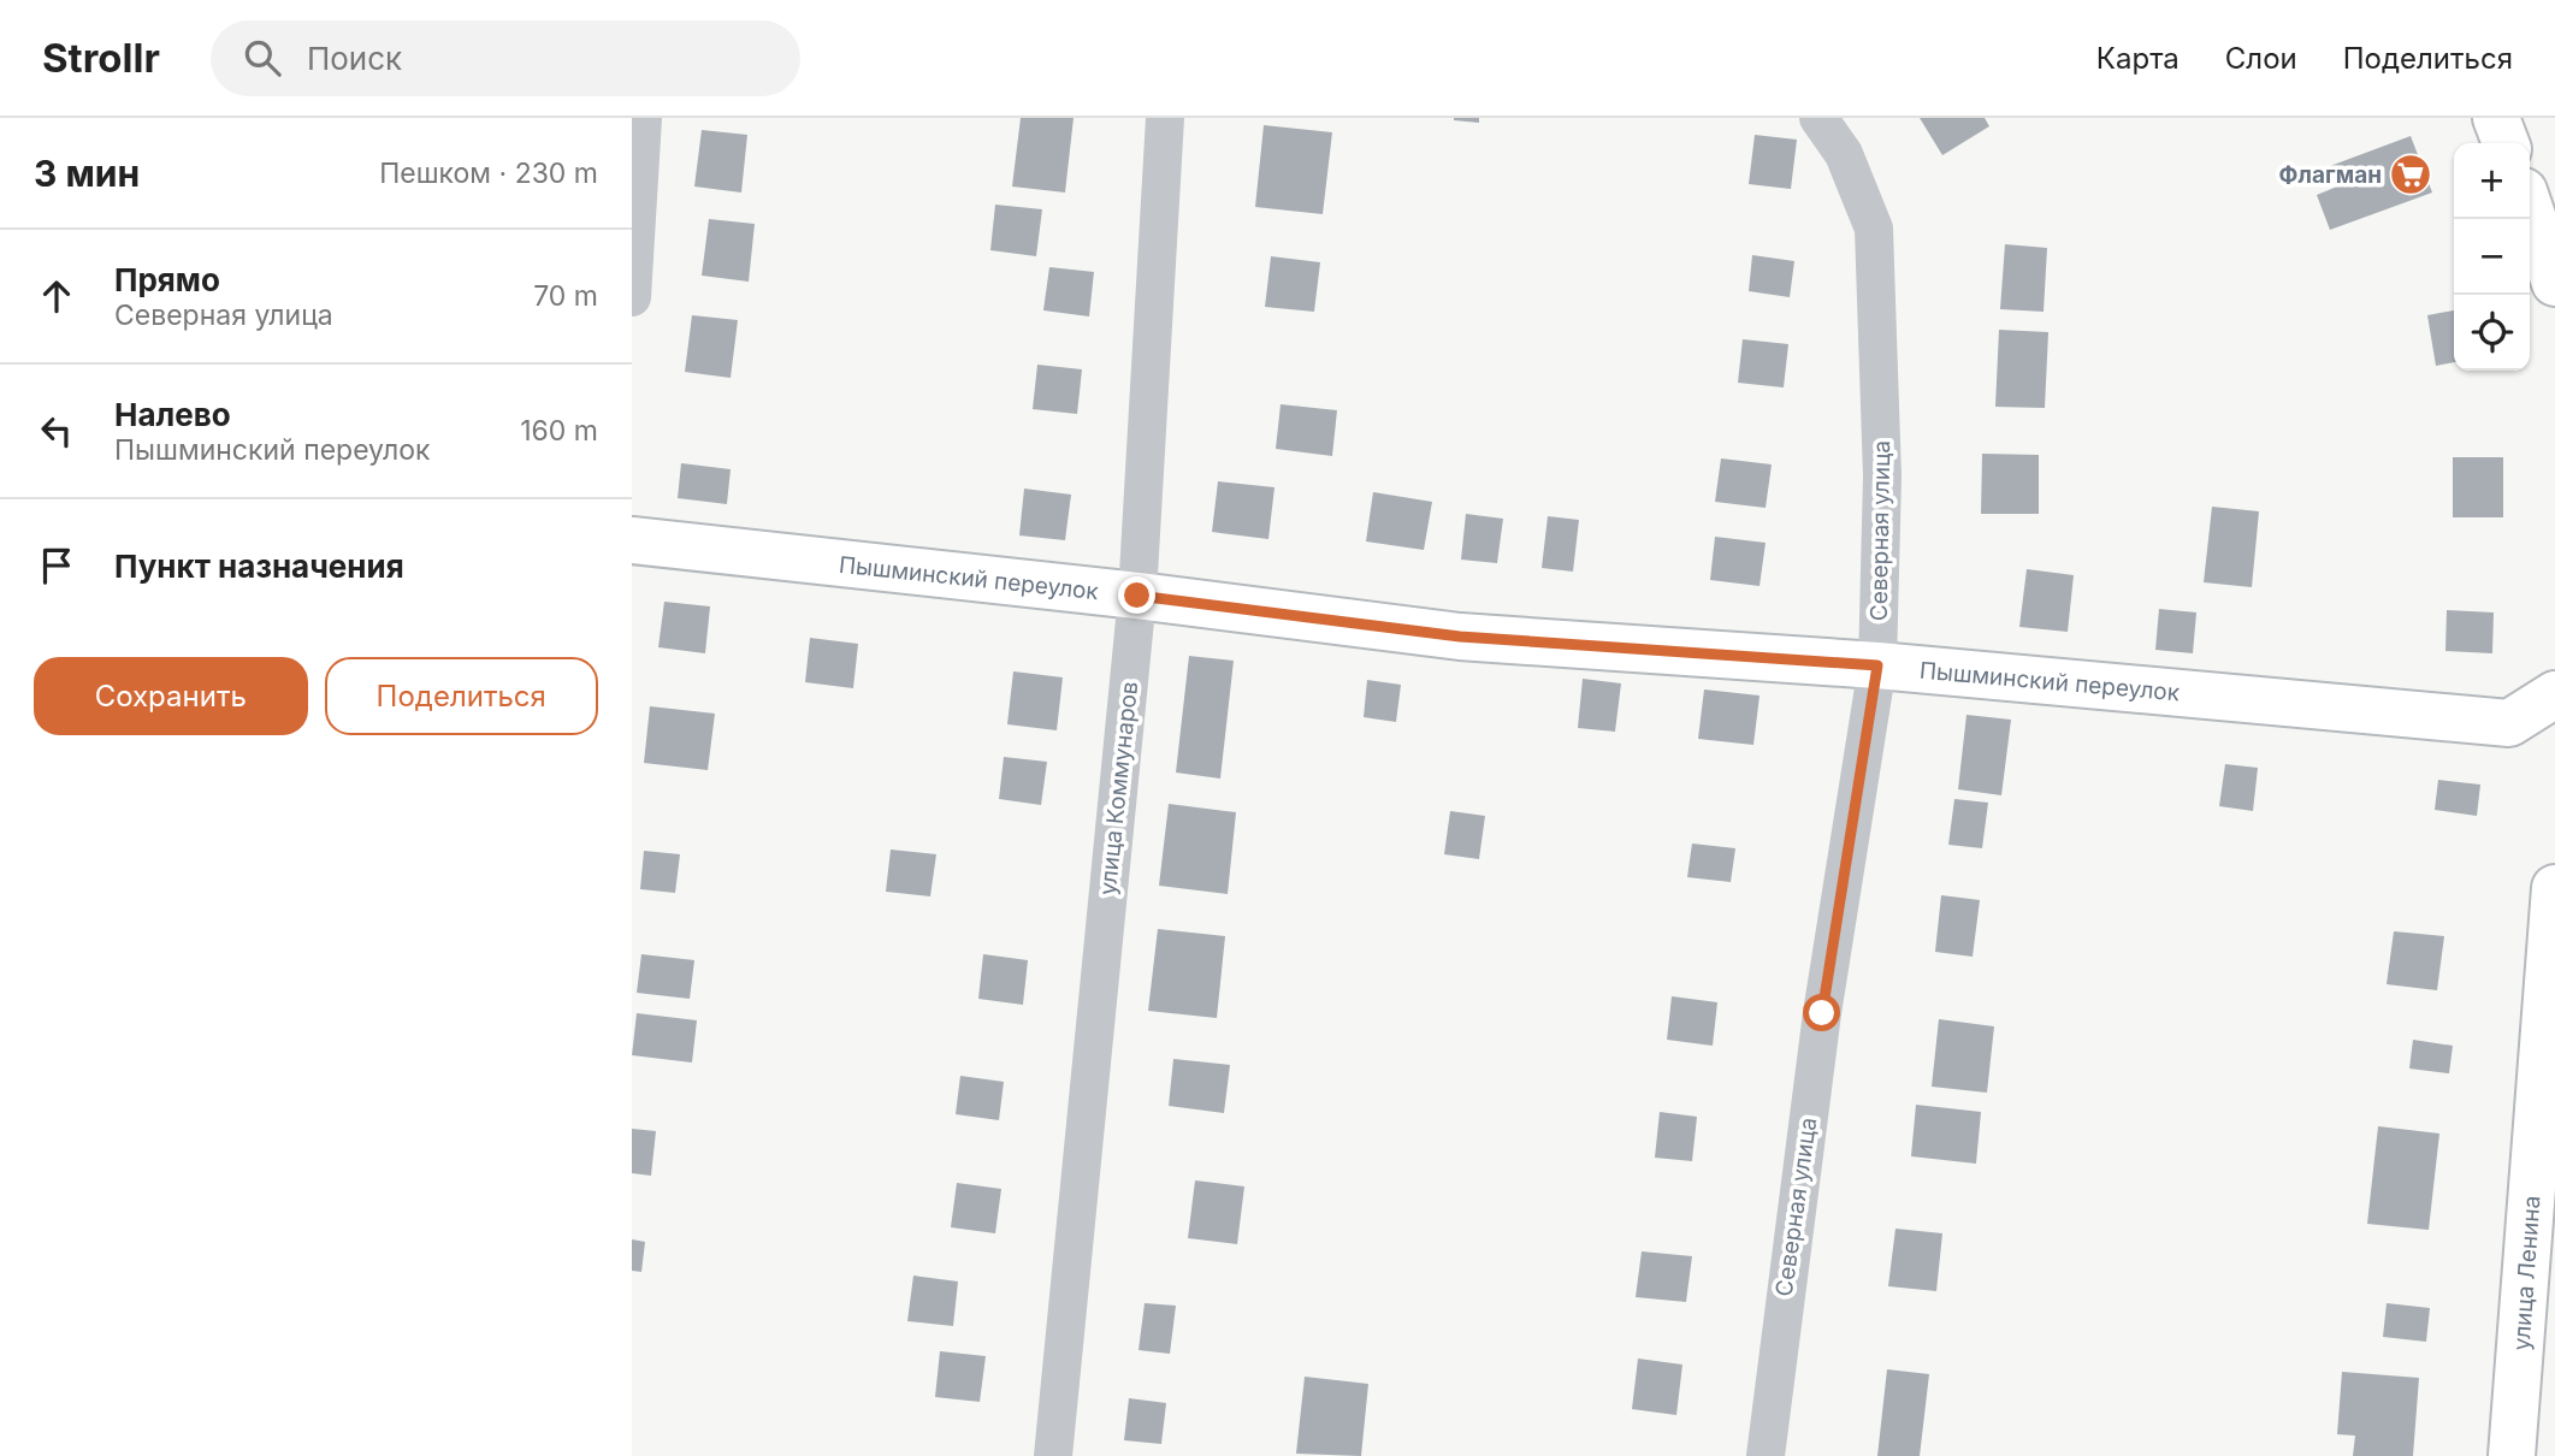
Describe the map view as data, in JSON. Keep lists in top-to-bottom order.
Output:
{
  "streets": {
    "street": [
      "Северная улица",
      "Пышминский переулок",
      "улица Коммунаров",
      "улица Ленина"
    ]
  },
  "crossings": [
    ["Северная улица", "Пышминский переулок"],
    ["Пышминский переулок", "улица Коммунаров"]
  ],
  "places": {
    "supermarket": ["Флагман"]
  },
  "page": {
    "header": "Strollr",
    "search": "Поиск",
    "nav": ["Карта", "Слои", "Поделиться"],
    "heading": ["3 мин", "Пешком · 230 m"],
    "map_buttons": ["+", "−"],
    "list": [
      ["Прямо", "Северная улица", "70 m"],
      ["Налево", "Пышминский переулок", "160 m"],
      "Пункт назначения"
    ],
    "buttons": ["Сохранить", "Поделиться"]
  }
}
